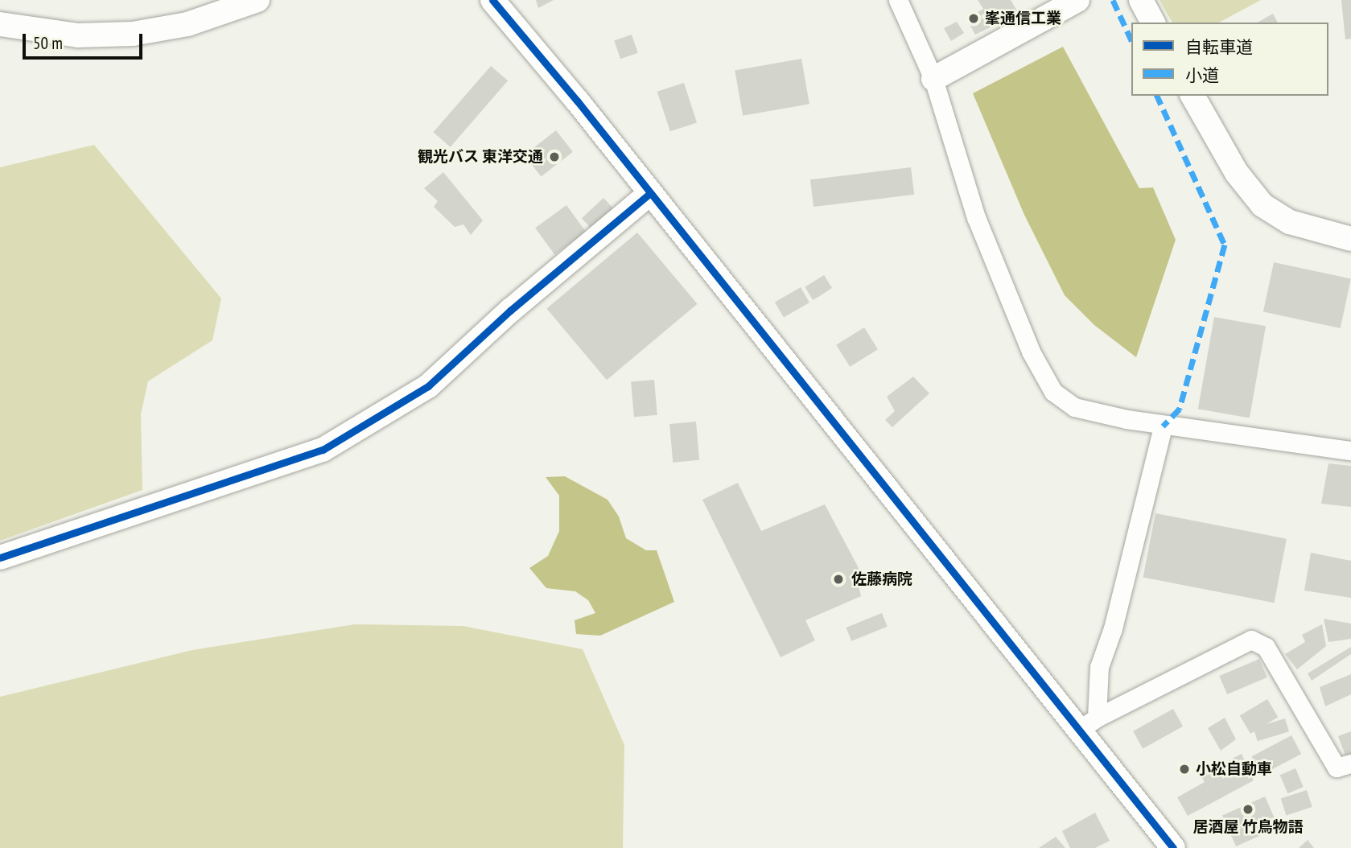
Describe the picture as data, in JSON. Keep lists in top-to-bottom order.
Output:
{
  "places": [
    "峯通信工業",
    "観光バス 東洋交通",
    "佐藤病院",
    "小松自動車",
    "居酒屋 竹鳥物語"
  ],
  "legend": ["自転車道", "小道"],
  "scale_bar": "50 m"
}
